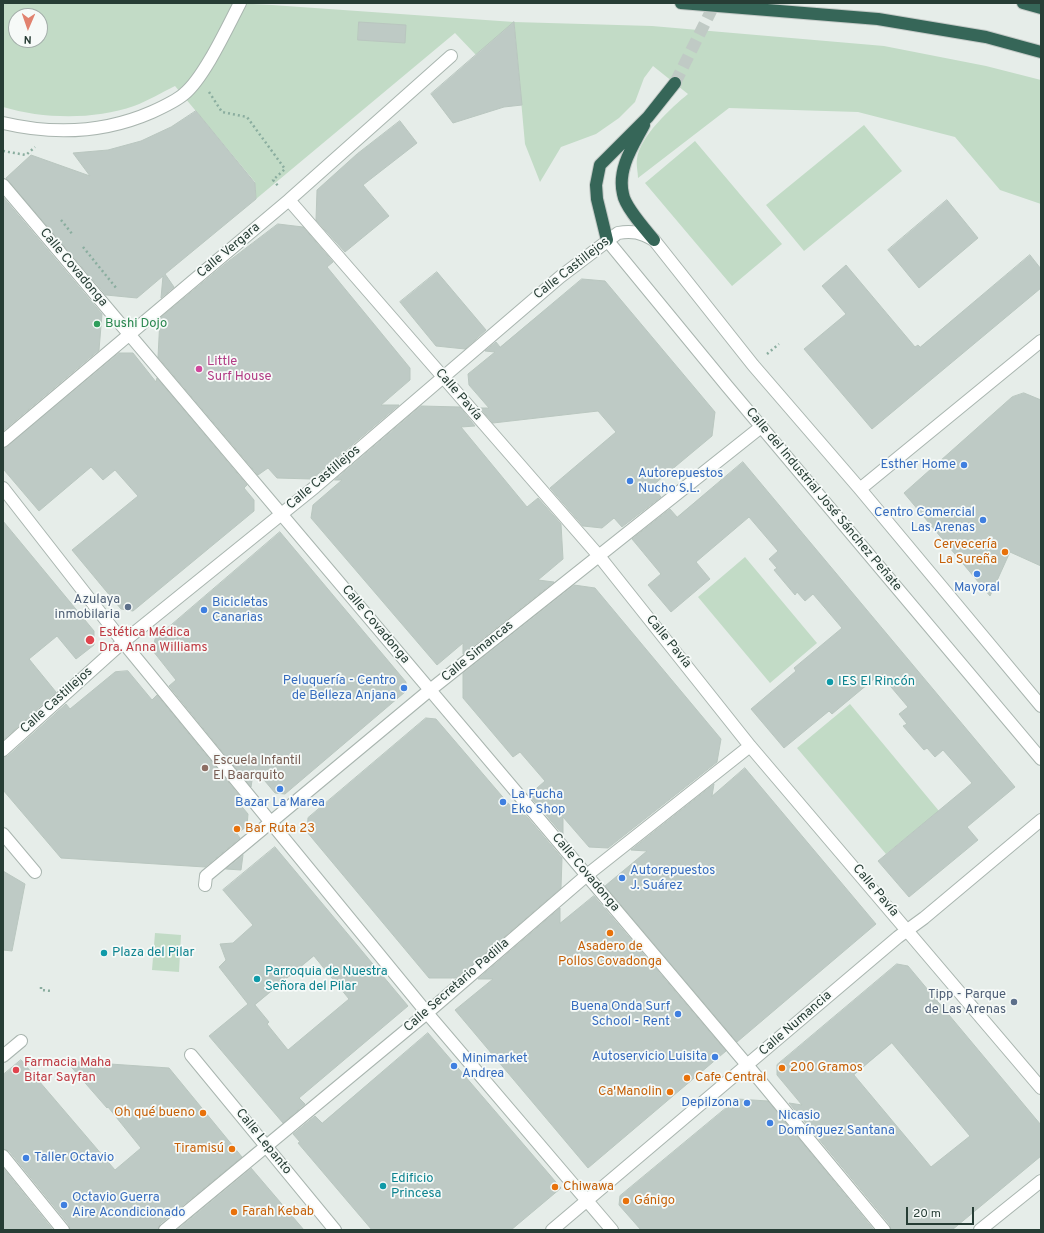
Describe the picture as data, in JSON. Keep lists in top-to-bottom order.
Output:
{
  "streets": {
    "street": [
      "Calle Vergara",
      "Calle Covadonga",
      "Calle Castillejos",
      "Calle Pavía",
      "Calle del Industrial José Sánchez Peñate",
      "Calle Simancas",
      "Calle Secretario Padilla",
      "Calle Numancia",
      "Calle Lepanto"
    ]
  },
  "crossings": [
    ["Calle Vergara", "Calle Covadonga"],
    ["Calle Vergara", "Calle Pavía"],
    ["Calle Covadonga", "Calle Castillejos"],
    ["Calle Covadonga", "Calle Simancas"],
    ["Calle Covadonga", "Calle Secretario Padilla"],
    ["Calle Covadonga", "Calle Numancia"],
    ["Calle Castillejos", "Calle Pavía"],
    ["Calle Castillejos", "Calle del Industrial José Sánchez Peñate"],
    ["Calle Pavía", "Calle Simancas"],
    ["Calle Pavía", "Calle Secretario Padilla"],
    ["Calle Pavía", "Calle Numancia"],
    ["Calle del Industrial José Sánchez Peñate", "Calle Simancas"],
    ["Calle Secretario Padilla", "Calle Lepanto"]
  ],
  "places": [
    "Bushi Dojo",
    "Little Surf House",
    "Esther Home",
    "Autorepuestos Nucho S.L.",
    "Centro Comercial Las Arenas",
    "Cervecería La Sureña",
    "Mayoral",
    "Azulaya inmobilaria",
    "Bicicletas Canarias",
    "Estética Médica Dra. Anna Williams",
    "IES El Rincón",
    "Peluquería - Centro de Belleza Anjana",
    "Escuela Infantil El Baarquito",
    "Bazar La Marea",
    "La Fucha Eko Shop",
    "Bar Ruta 23",
    "Autorepuestos J. Suárez",
    "Asadero de Pollos Covadonga",
    "Plaza del Pilar",
    "Parroquia de Nuestra Señora del Pilar",
    "Tipp - Parque de Las Arenas",
    "Buena Onda Surf School - Rent",
    "Autoservicio Luisita",
    "Minimarket Andrea",
    "200 Gramos",
    "Farmacia Maha Bitar Sayfan",
    "Cafe Central",
    "Ca'Manolin",
    "Depilzona",
    "Oh qué bueno",
    "Nicasio Domínguez Santana",
    "Tiramisú",
    "Taller Octavio",
    "Edificio Princesa",
    "Chiwawa",
    "Gánigo",
    "Octavio Guerra Aire Acondicionado",
    "Farah Kebab"
  ],
  "scale_bar": "20 m",
  "north": "bottom"
}
